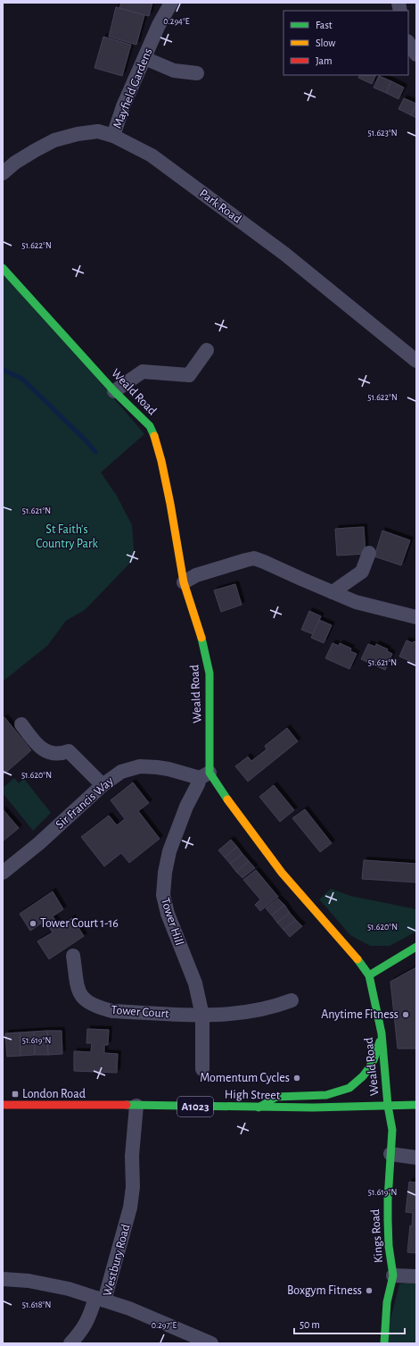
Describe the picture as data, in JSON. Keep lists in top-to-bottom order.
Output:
{
  "streets": {
    "street": [
      "Mayfield Gardens",
      "Park Road",
      "Weald Road",
      "Sir Francis Way",
      "Tower Hill",
      "Tower Court",
      "High Street",
      "A1023",
      "Kings Road",
      "Westbury Road"
    ]
  },
  "crossings": [
    ["Mayfield Gardens", "Park Road"],
    ["Weald Road", "Sir Francis Way"],
    ["Weald Road", "Tower Hill"],
    ["Weald Road", "High Street"],
    ["Weald Road", "Kings Road"],
    ["Sir Francis Way", "Tower Hill"],
    ["Tower Hill", "Tower Court"],
    ["High Street", "Kings Road"],
    ["High Street", "Westbury Road"]
  ],
  "parks": ["St Faith's Country Park"],
  "places": {
    "other": [
      "Tower Court 1-16",
      "Anytime Fitness",
      "Momentum Cycles",
      "Boxgym Fitness"
    ],
    "transit": ["London Road"]
  },
  "legend": ["Fast", "Slow", "Jam"],
  "scale_bar": "50 m",
  "coordinates": [
    "0.294°E",
    "51.623°N",
    "51.622°N",
    "51.621°N",
    "51.620°N",
    "51.619°N",
    "51.618°N",
    "0.297°E"
  ]
}
